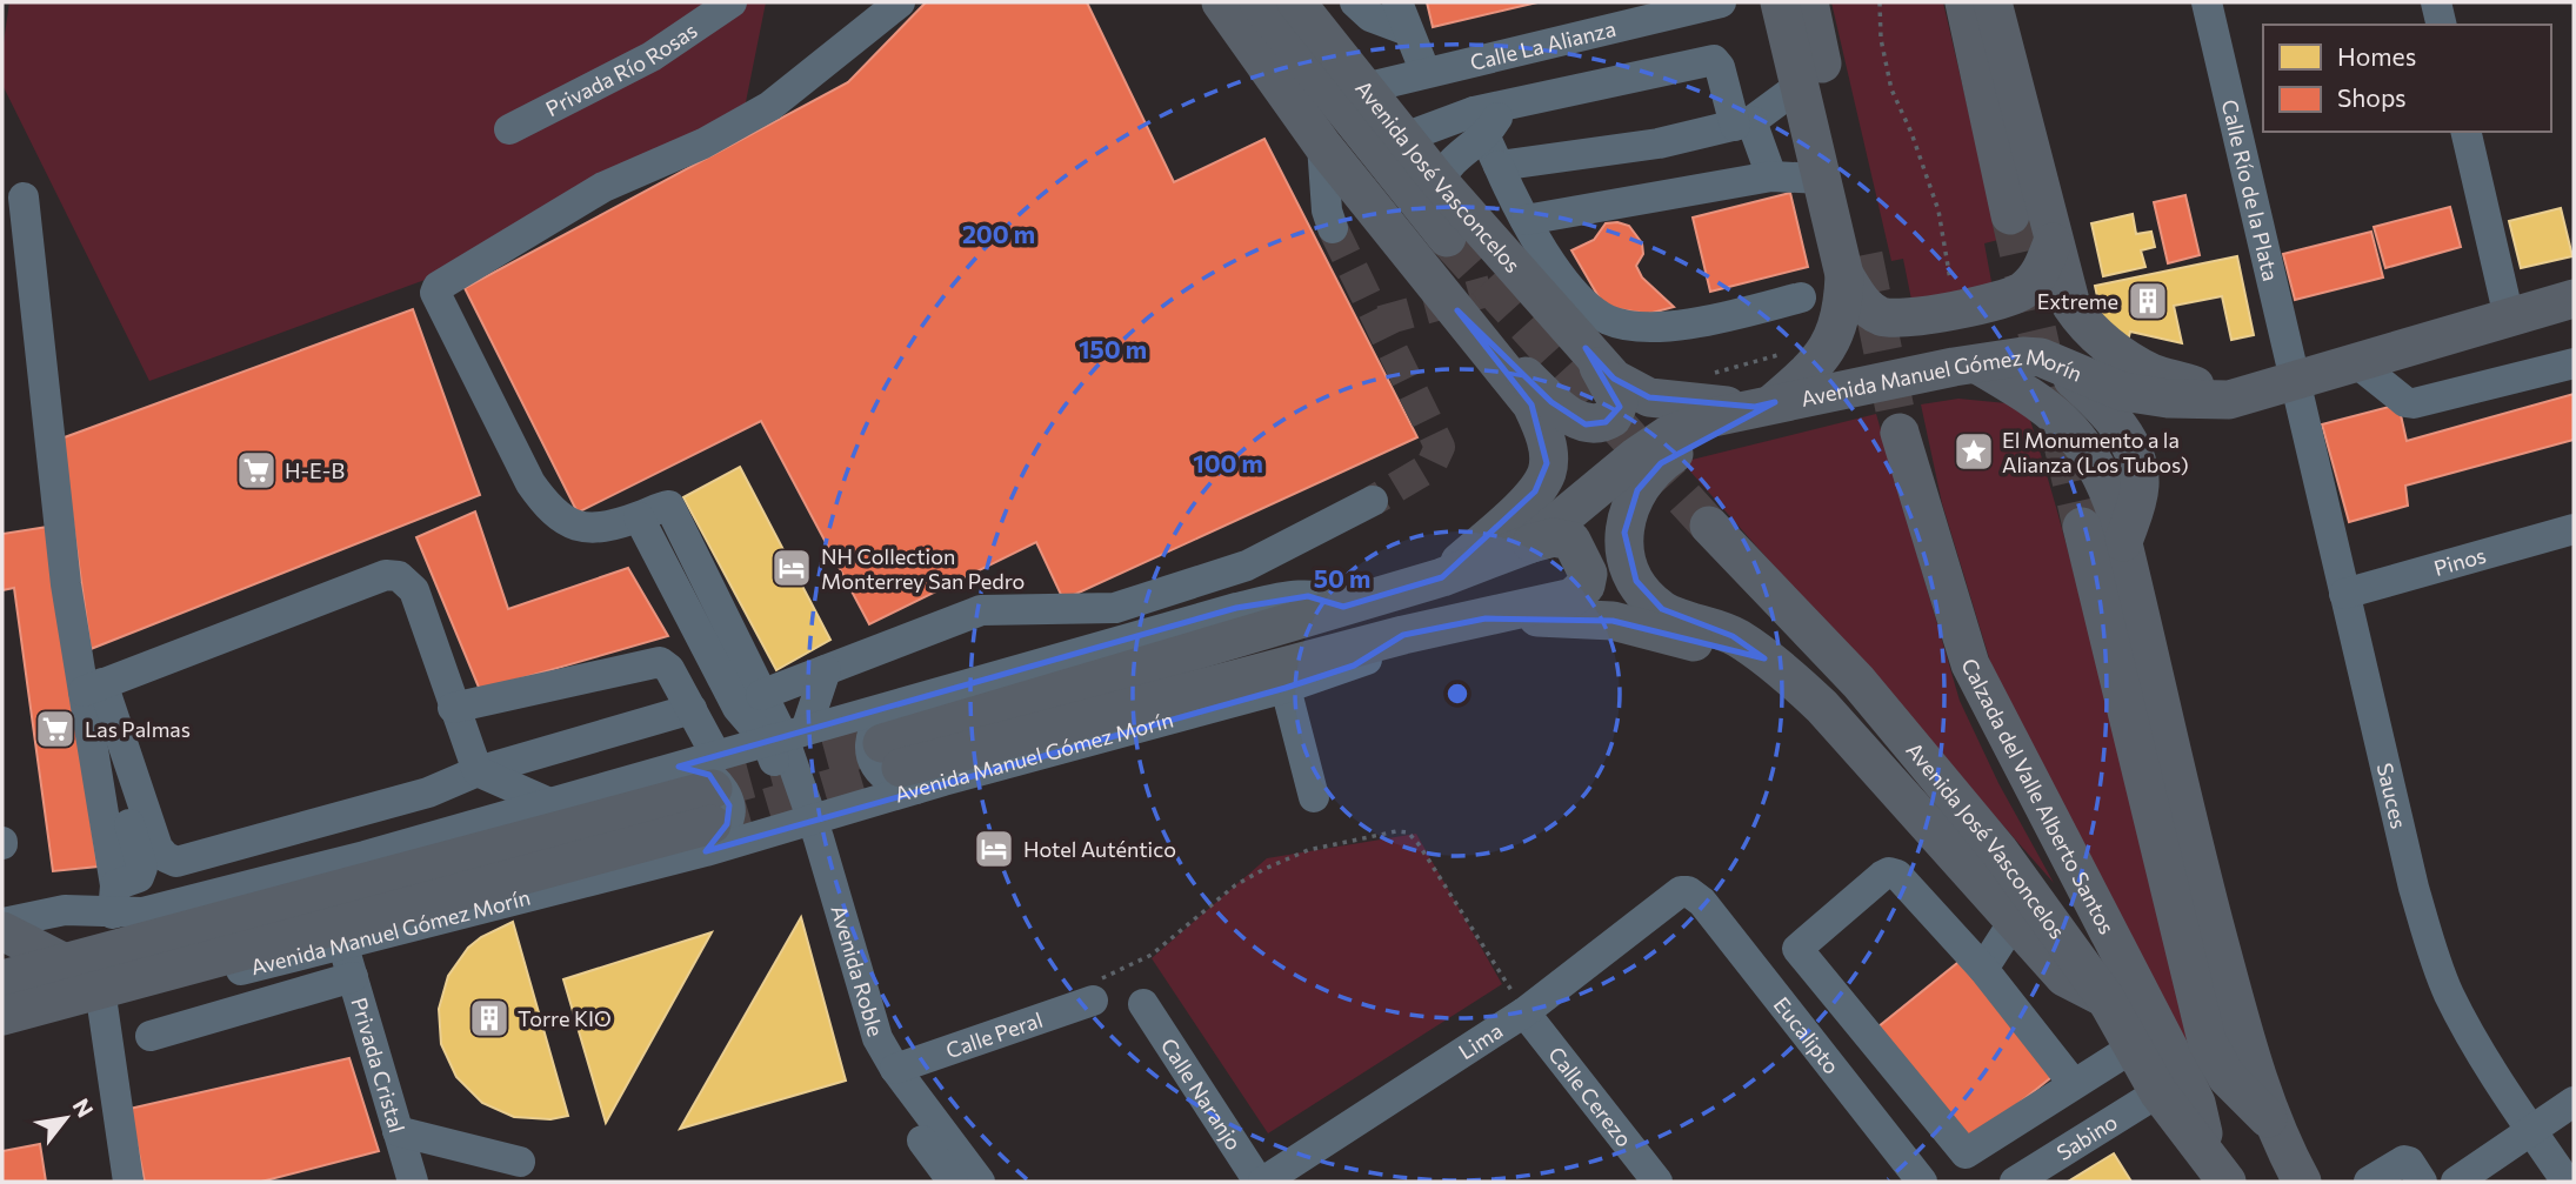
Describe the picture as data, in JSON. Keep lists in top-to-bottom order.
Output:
{
  "streets": {
    "main road": ["Avenida José Vasconcelos", "Avenida Manuel Gómez Morín", "Calzada del Valle Alberto Santos"],
    "street": [
      "Calle La Alianza",
      "Privada Río Rosas",
      "Calle Río de la Plata",
      "Pinos",
      "Sauces",
      "Avenida Roble",
      "Calle Peral",
      "Eucalipto",
      "Lima",
      "Privada Cristal",
      "Calle Naranjo",
      "Calle Cerezo",
      "Sabino"
    ]
  },
  "crossings": [
    ["Calle La Alianza", "Avenida José Vasconcelos"],
    ["Avenida José Vasconcelos", "Calzada del Valle Alberto Santos"],
    ["Avenida José Vasconcelos", "Sabino"],
    ["Calle Río de la Plata", "Avenida Manuel Gómez Morín"],
    ["Calle Río de la Plata", "Sauces"],
    ["Avenida Manuel Gómez Morín", "Sauces"],
    ["Avenida Manuel Gómez Morín", "Avenida Roble"],
    ["Avenida Manuel Gómez Morín", "Privada Cristal"],
    ["Pinos", "Sauces"],
    ["Avenida Roble", "Calle Peral"],
    ["Eucalipto", "Lima"],
    ["Lima", "Calle Naranjo"],
    ["Lima", "Calle Cerezo"]
  ],
  "places": {
    "building": ["Extreme", "Torre KIO"],
    "place": ["El Monumento a la Alianza (Los Tubos)"],
    "supermarket": ["H-E-B", "Las Palmas"],
    "hotel": ["NH Collection Monterrey San Pedro", "Hotel Auténtico"]
  },
  "legend": ["Homes", "Shops"],
  "north": "top right",
  "rings": [
    "200 m",
    "150 m",
    "100 m",
    "50 m"
  ]
}
